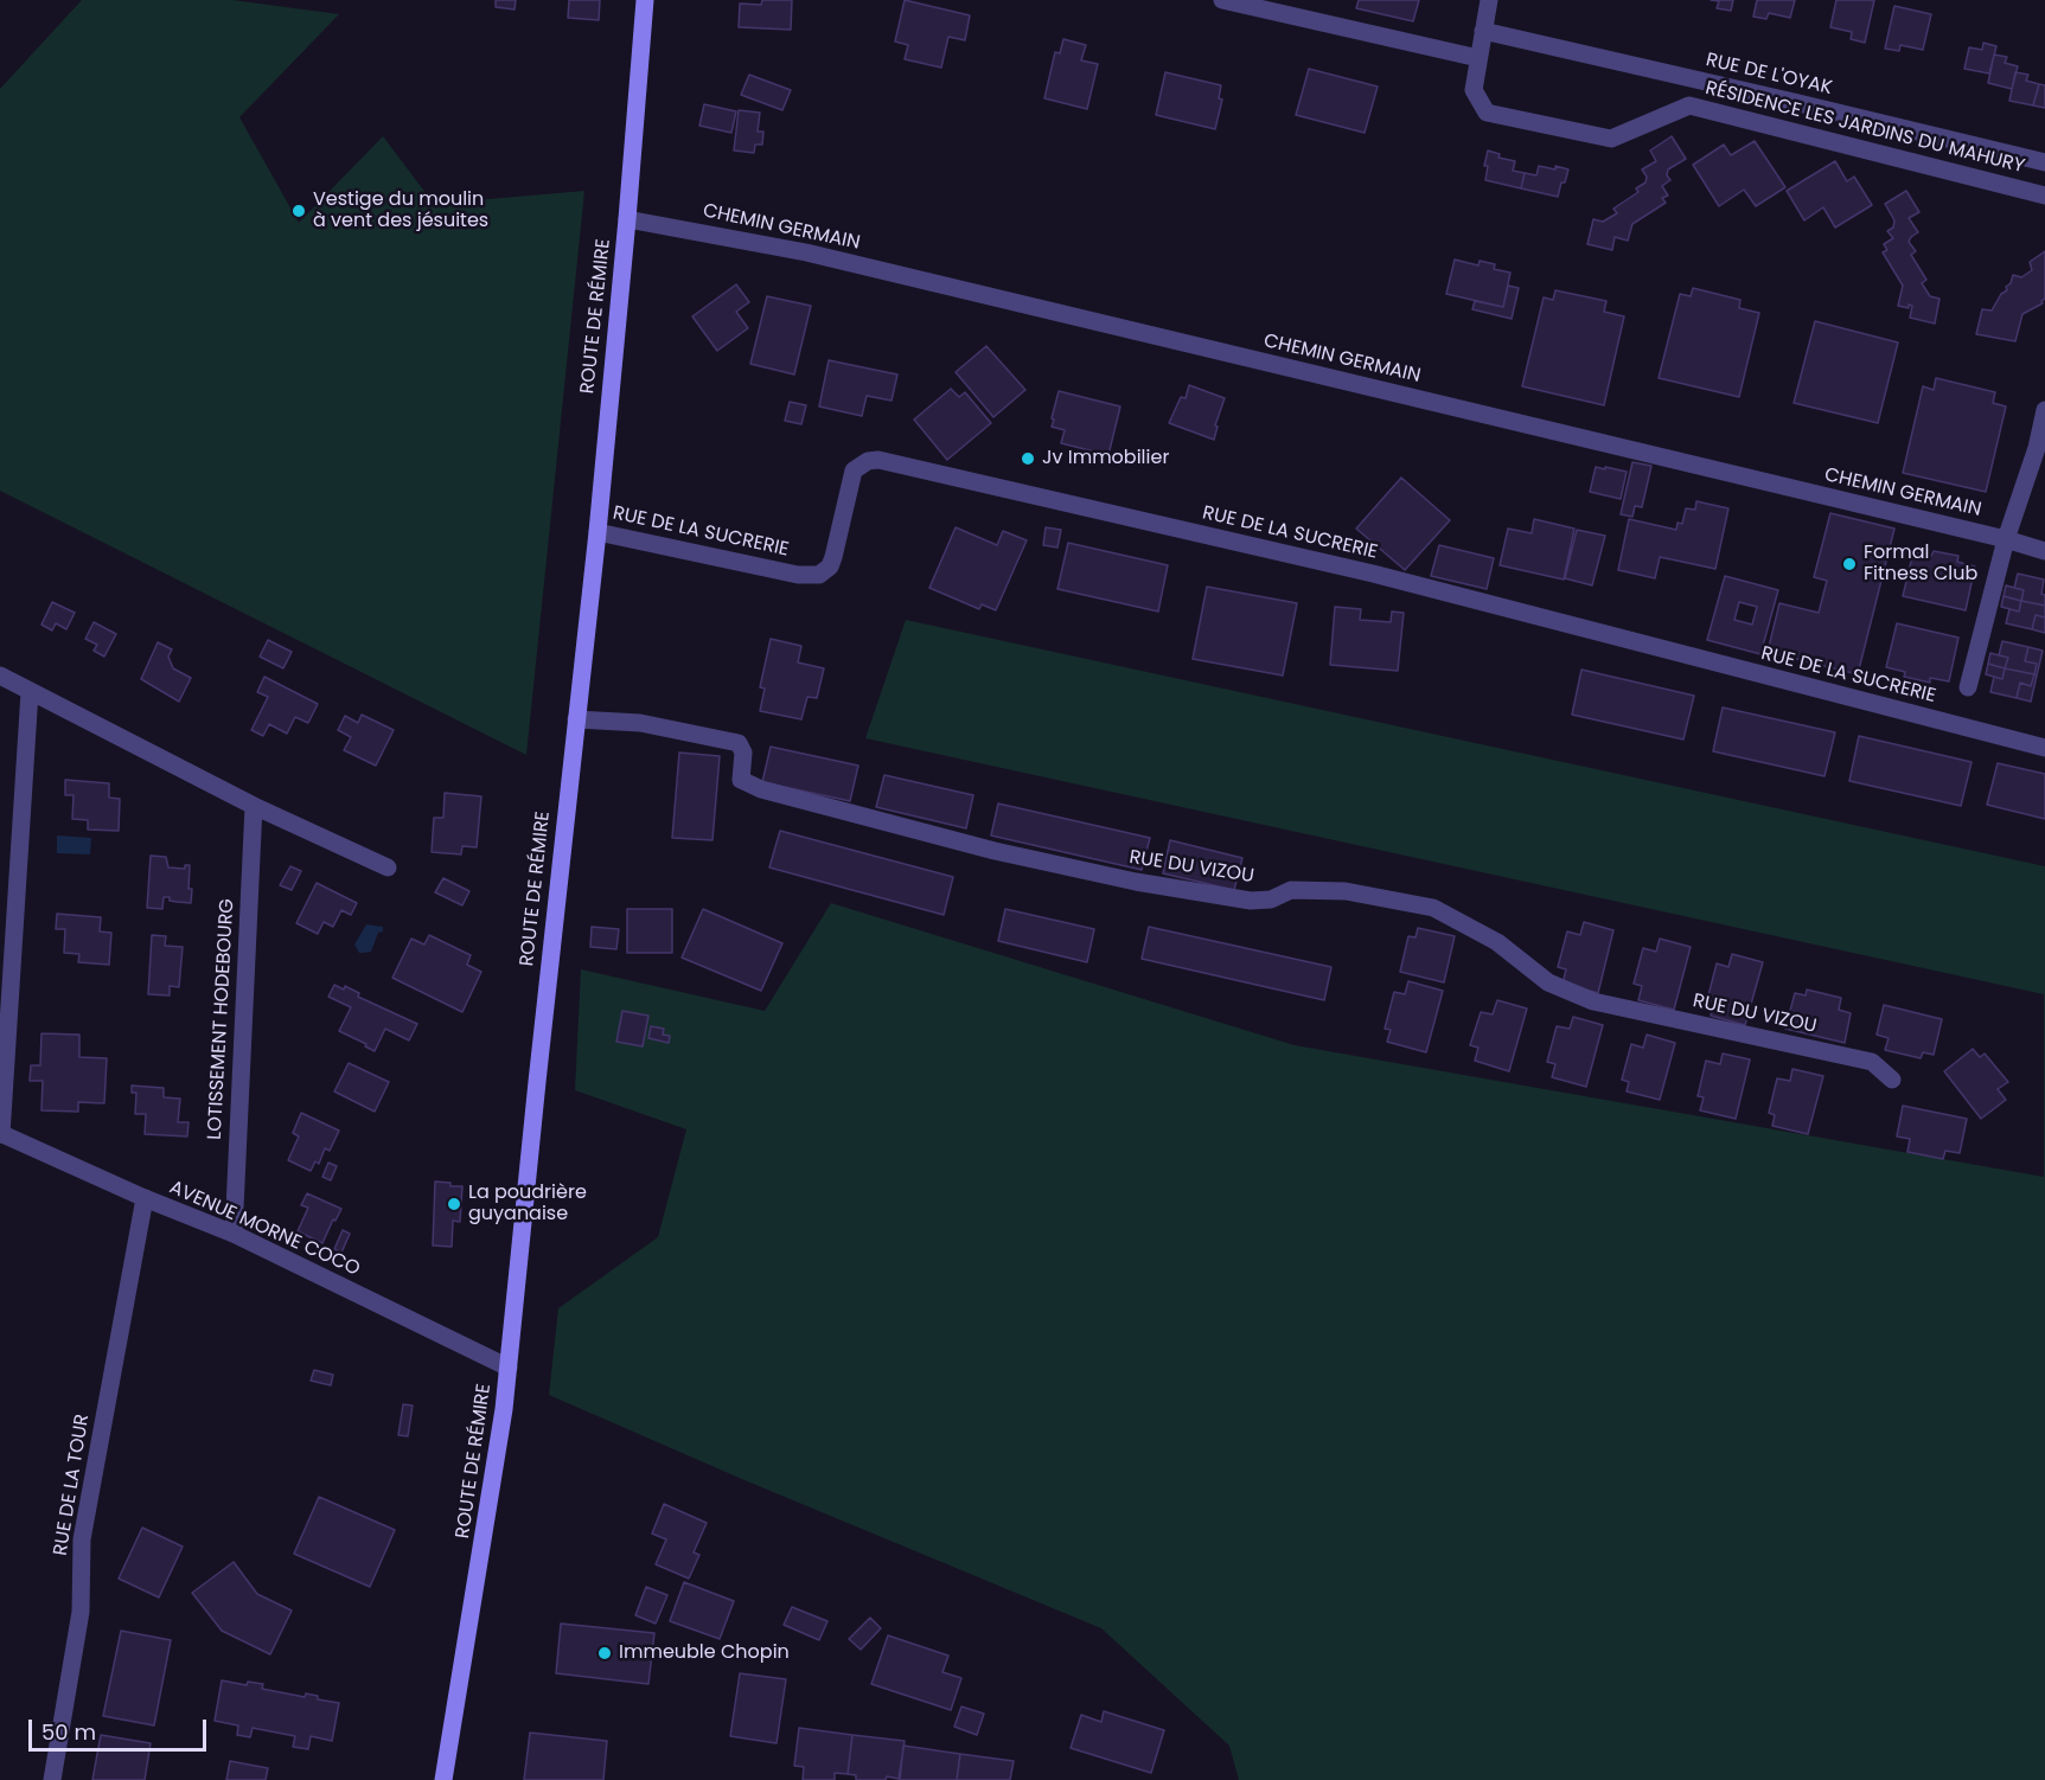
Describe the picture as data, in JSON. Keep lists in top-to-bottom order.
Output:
{
  "streets": {
    "main road": ["ROUTE DE RÉMIRE"],
    "street": [
      "RUE DE L'OYAK",
      "RÉSIDENCE LES JARDINS DU MAHURY",
      "CHEMIN GERMAIN",
      "RUE DE LA SUCRERIE",
      "RUE DU VIZOU",
      "LOTISSEMENT HODEBOURG",
      "AVENUE MORNE COCO",
      "RUE DE LA TOUR"
    ]
  },
  "crossings": [
    ["RUE DE L'OYAK", "RÉSIDENCE LES JARDINS DU MAHURY"],
    ["CHEMIN GERMAIN", "ROUTE DE RÉMIRE"],
    ["ROUTE DE RÉMIRE", "RUE DE LA SUCRERIE"],
    ["ROUTE DE RÉMIRE", "RUE DU VIZOU"],
    ["ROUTE DE RÉMIRE", "AVENUE MORNE COCO"],
    ["LOTISSEMENT HODEBOURG", "AVENUE MORNE COCO"],
    ["AVENUE MORNE COCO", "RUE DE LA TOUR"]
  ],
  "places": [
    "Vestige du moulin à vent des jésuites",
    "Jv Immobilier",
    "Formal Fitness Club",
    "La poudrière guyanaise",
    "Immeuble Chopin"
  ],
  "scale_bar": "50 m"
}
